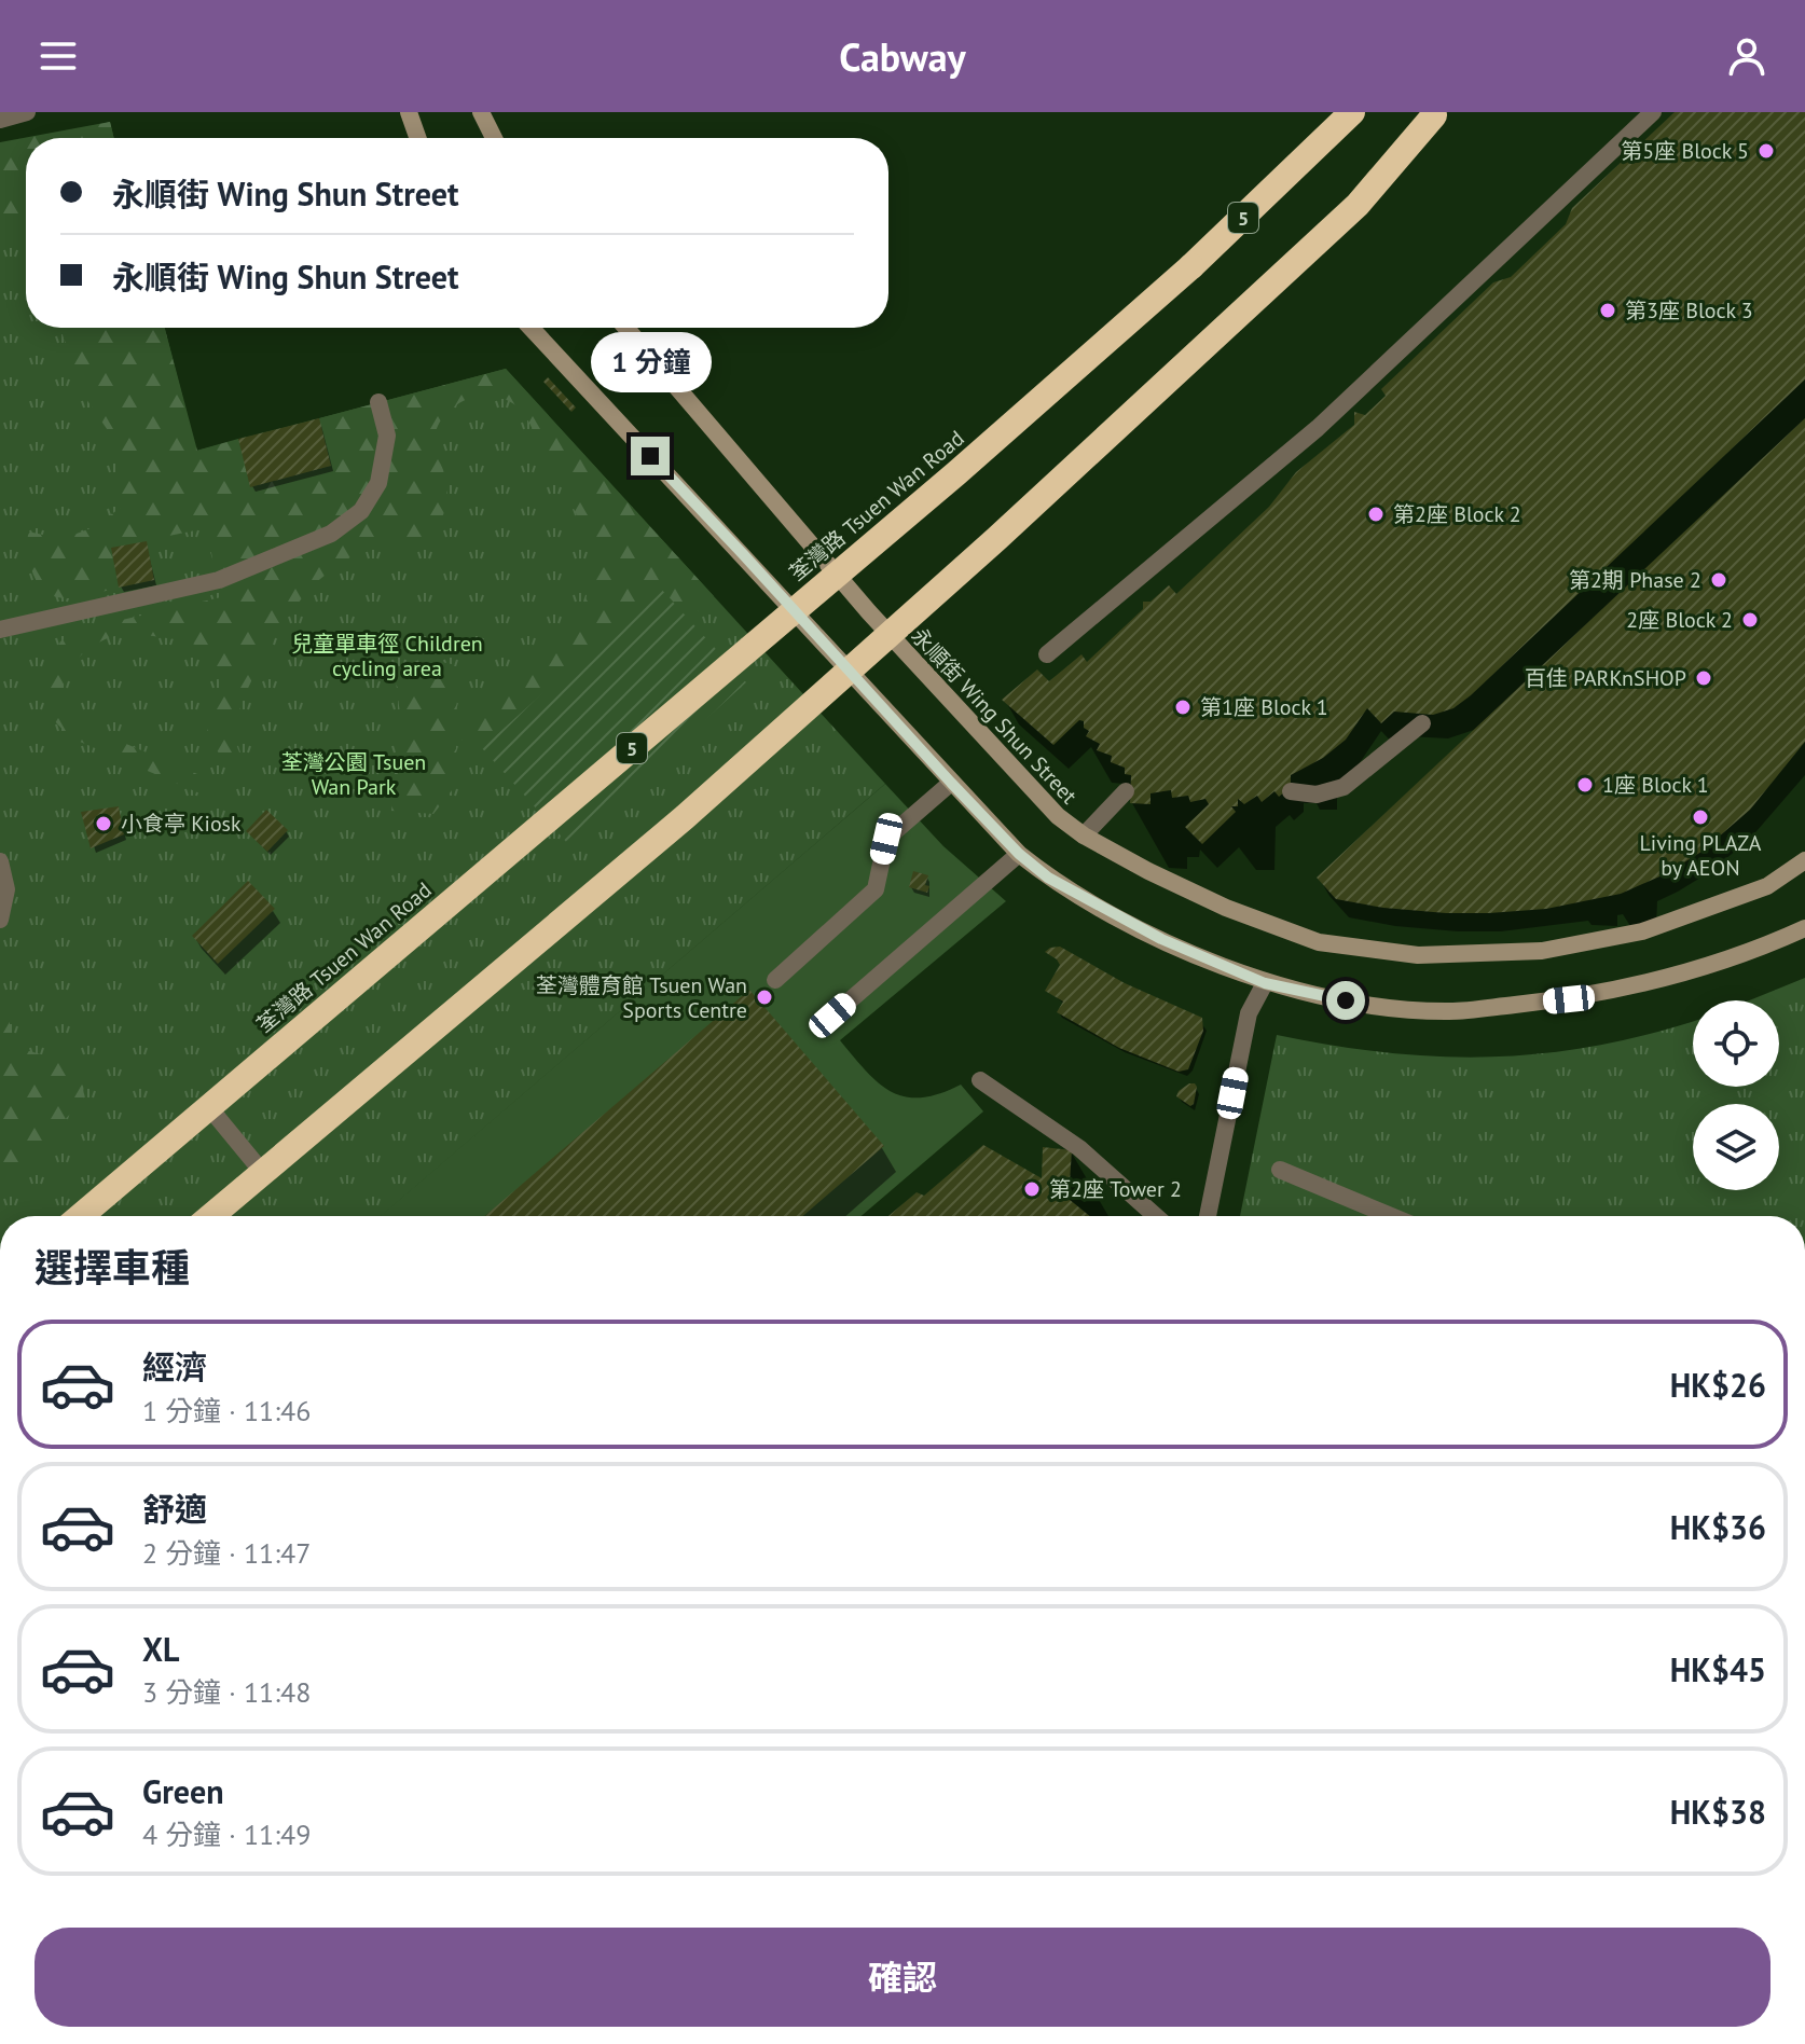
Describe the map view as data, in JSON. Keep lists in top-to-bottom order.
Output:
{
  "streets": {
    "highway": ["5", "荃灣路 Tsuen Wan Road"],
    "street": ["永順街 Wing Shun Street"]
  },
  "parks": ["兒童單車徑 Children cycling area", "荃灣公園 Tsuen Wan Park"],
  "places": [
    "第5座 Block 5",
    "第3座 Block 3",
    "第2座 Block 2",
    "第2期 Phase 2",
    "2座 Block 2",
    "百佳 PARKnSHOP",
    "第1座 Block 1",
    "1座 Block 1",
    "Living PLAZA by AEON",
    "小食亭 Kiosk",
    "荃灣體育館 Tsuen Wan Sports Centre",
    "第2座 Tower 2"
  ],
  "page": {
    "header": "Cabway",
    "banner": ["永順街 Wing Shun Street", "永順街 Wing Shun Street"],
    "bubble": "1 分鐘",
    "heading": "選擇車種",
    "list": [
      {
        "name": "經濟",
        "note": "1 分鐘 · 11:46",
        "value": "HK$26"
      },
      {
        "name": "舒適",
        "note": "2 分鐘 · 11:47",
        "value": "HK$36"
      },
      {
        "name": "XL",
        "note": "3 分鐘 · 11:48",
        "value": "HK$45"
      },
      {
        "name": "Green",
        "note": "4 分鐘 · 11:49",
        "value": "HK$38"
      }
    ],
    "buttons": "確認"
  }
}
